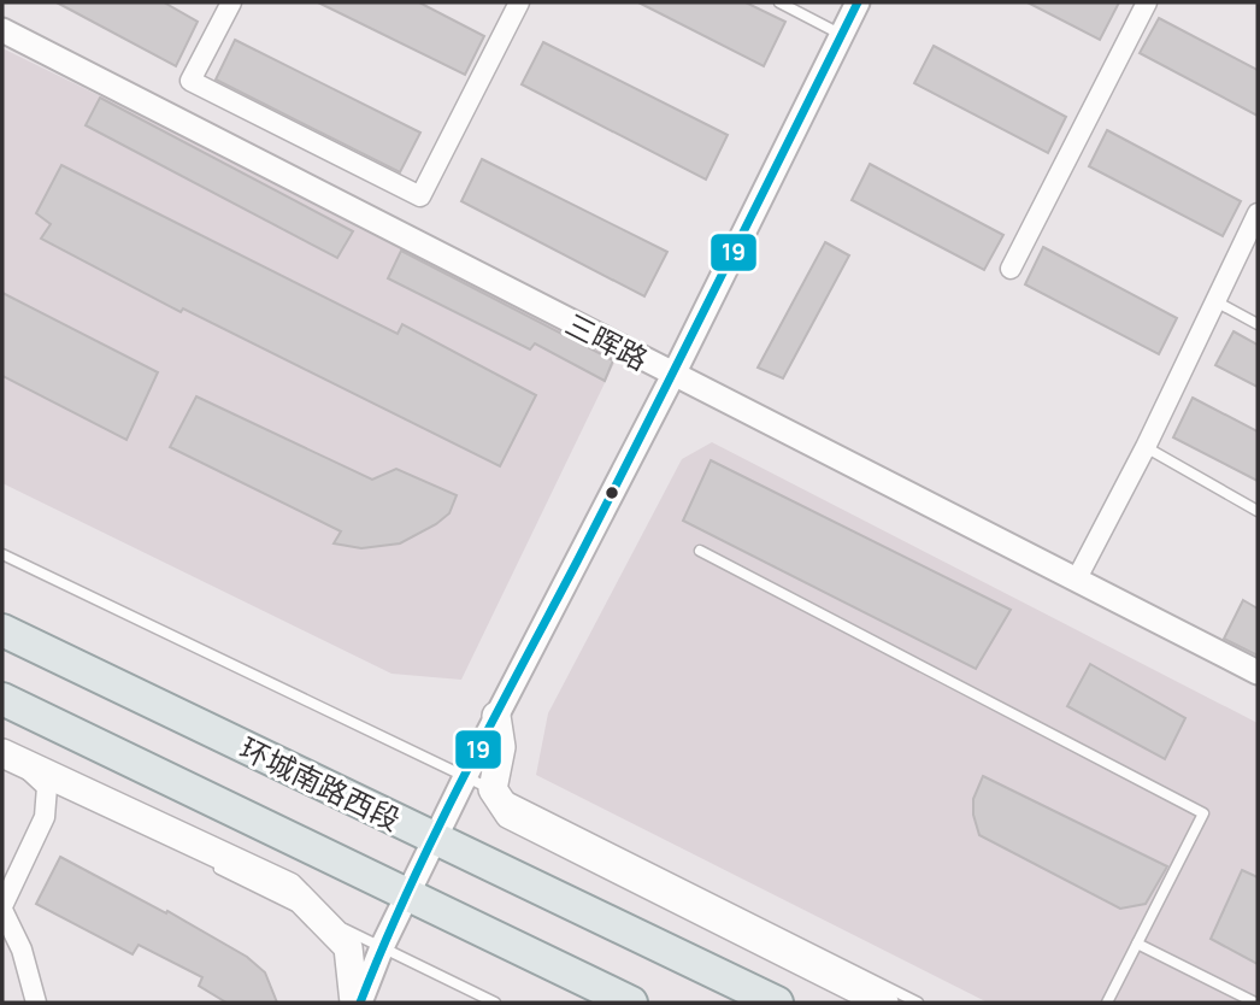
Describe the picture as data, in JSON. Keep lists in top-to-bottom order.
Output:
{
  "streets": {
    "main road": ["环城南路西段"],
    "street": ["三晖路"]
  },
  "lines": ["transit line 19"]
}
